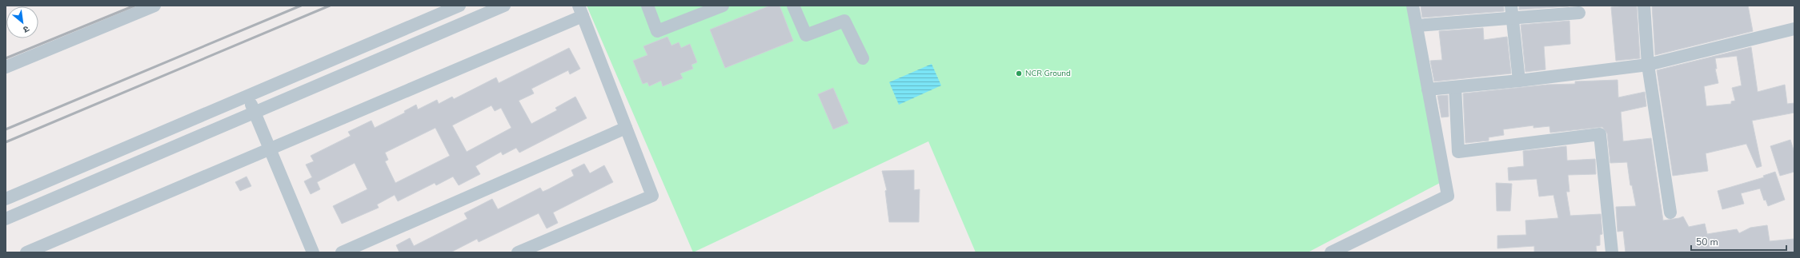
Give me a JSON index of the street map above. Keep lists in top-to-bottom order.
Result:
{
  "places": ["NCR Ground"],
  "scale_bar": "50 m",
  "north": "bottom right"
}
